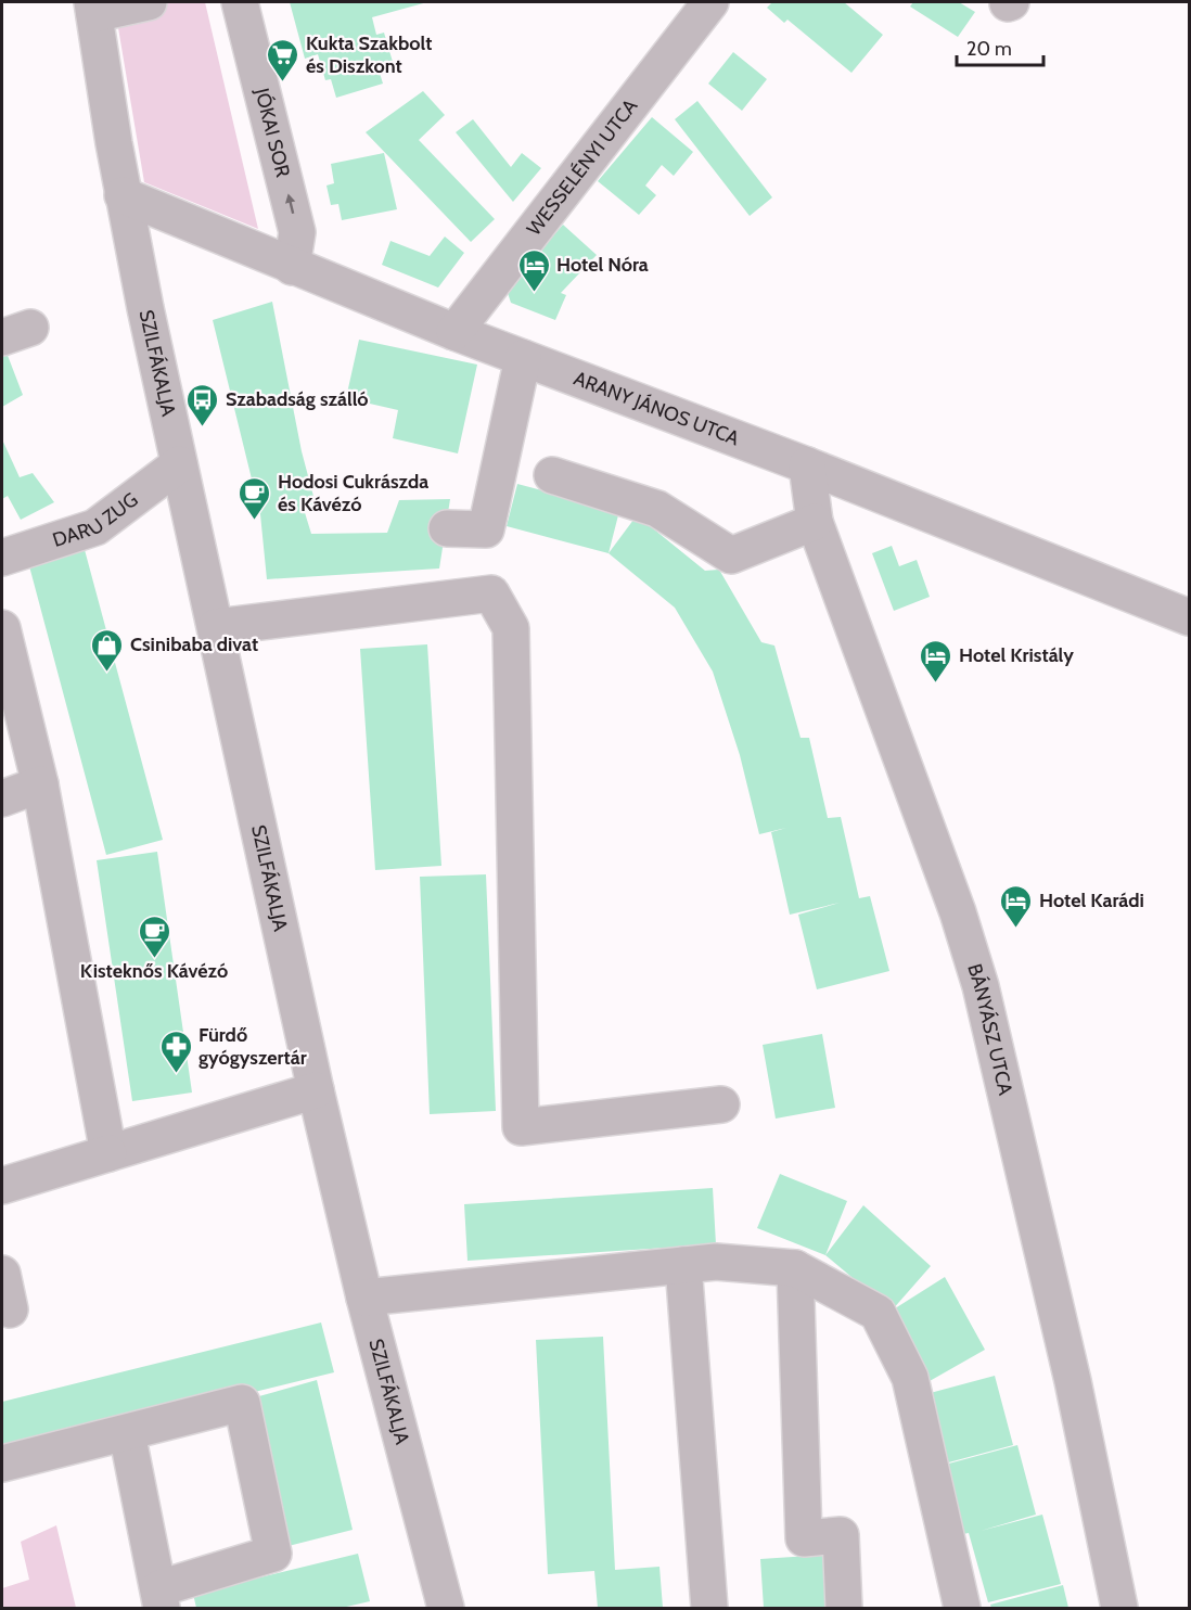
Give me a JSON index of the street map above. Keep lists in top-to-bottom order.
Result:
{
  "streets": {
    "street": [
      "JÓKAI SOR",
      "WESSELÉNYI UTCA",
      "SZILFÁKALJA",
      "ARANY JÁNOS UTCA",
      "DARU ZUG",
      "BÁNYÁSZ UTCA"
    ]
  },
  "crossings": [
    ["JÓKAI SOR", "ARANY JÁNOS UTCA"],
    ["WESSELÉNYI UTCA", "ARANY JÁNOS UTCA"],
    ["SZILFÁKALJA", "ARANY JÁNOS UTCA"],
    ["SZILFÁKALJA", "DARU ZUG"],
    ["ARANY JÁNOS UTCA", "BÁNYÁSZ UTCA"]
  ],
  "one_way": ["JÓKAI SOR"],
  "places": {
    "supermarket": ["Kukta Szakbolt és Diszkont"],
    "hotel": ["Hotel Nóra", "Hotel Kristály", "Hotel Karádi"],
    "bus stop": ["Szabadság szálló"],
    "cafe": ["Hodosi Cukrászda és Kávézó", "Kisteknős Kávézó"],
    "shop": ["Csinibaba divat"],
    "pharmacy": ["Fürdő gyógyszertár"]
  },
  "scale_bar": "20 m"
}
